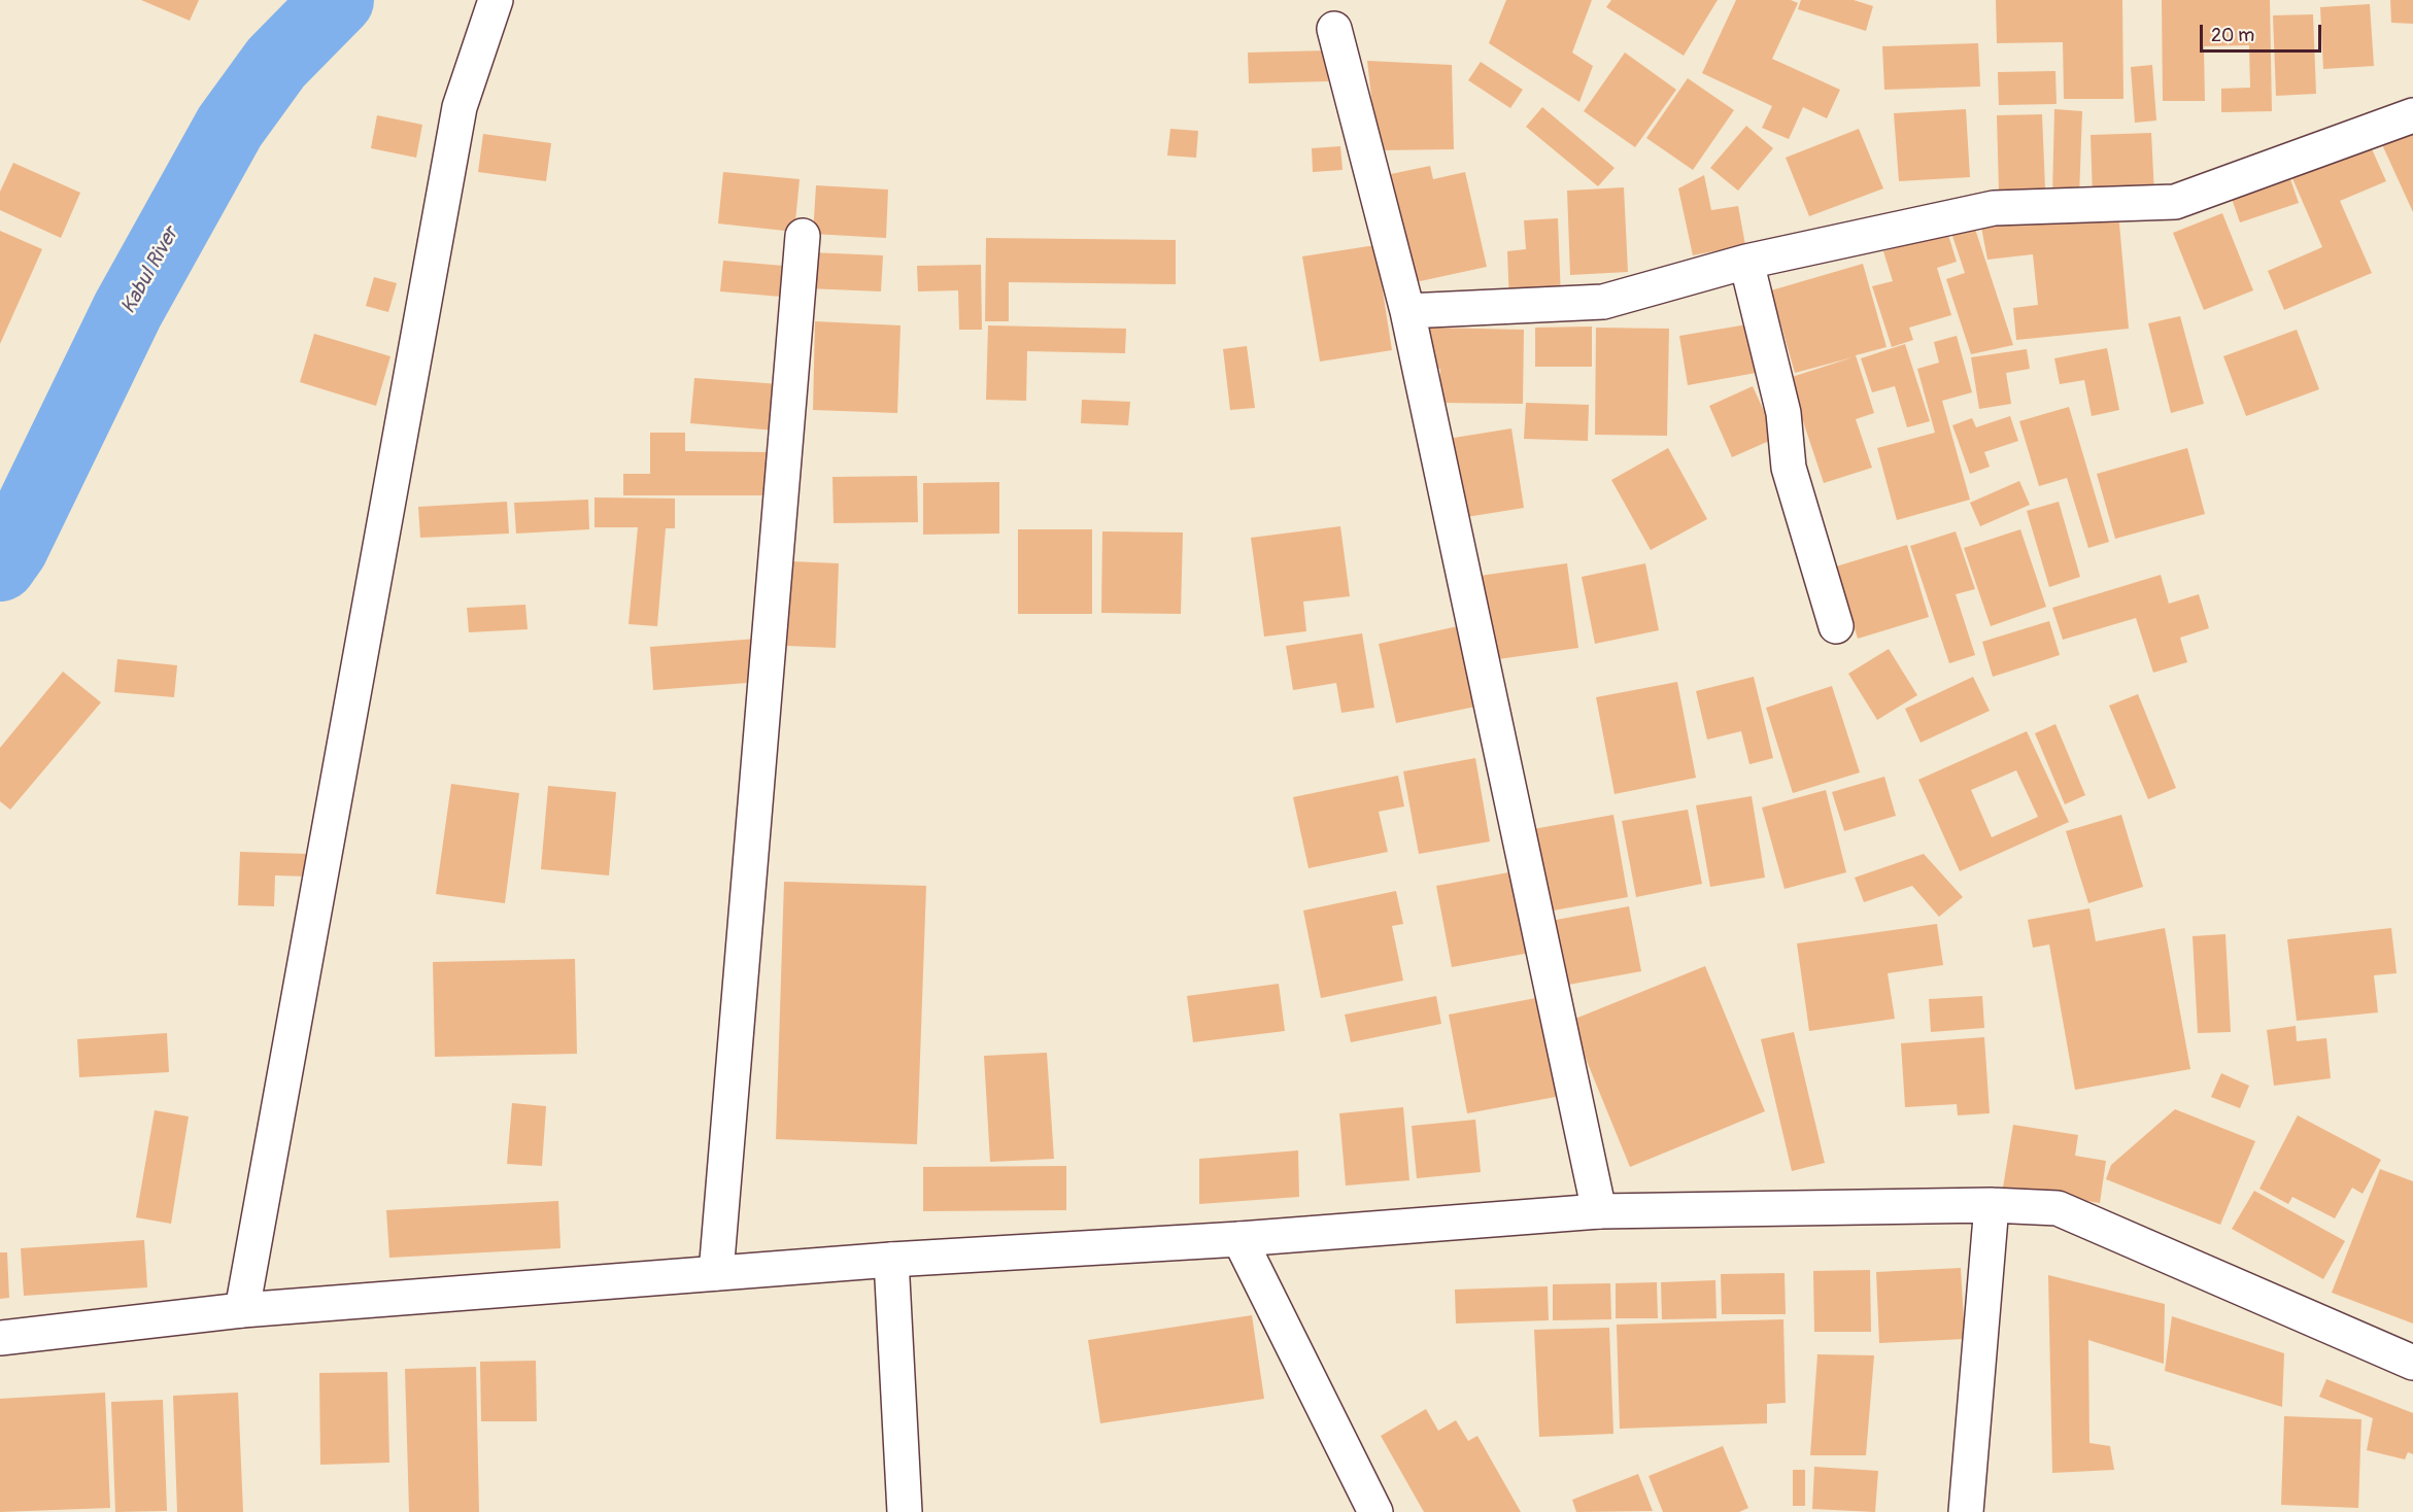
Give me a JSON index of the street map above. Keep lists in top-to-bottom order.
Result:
{
  "water": ["Kabul River"],
  "scale_bar": "20 m"
}
